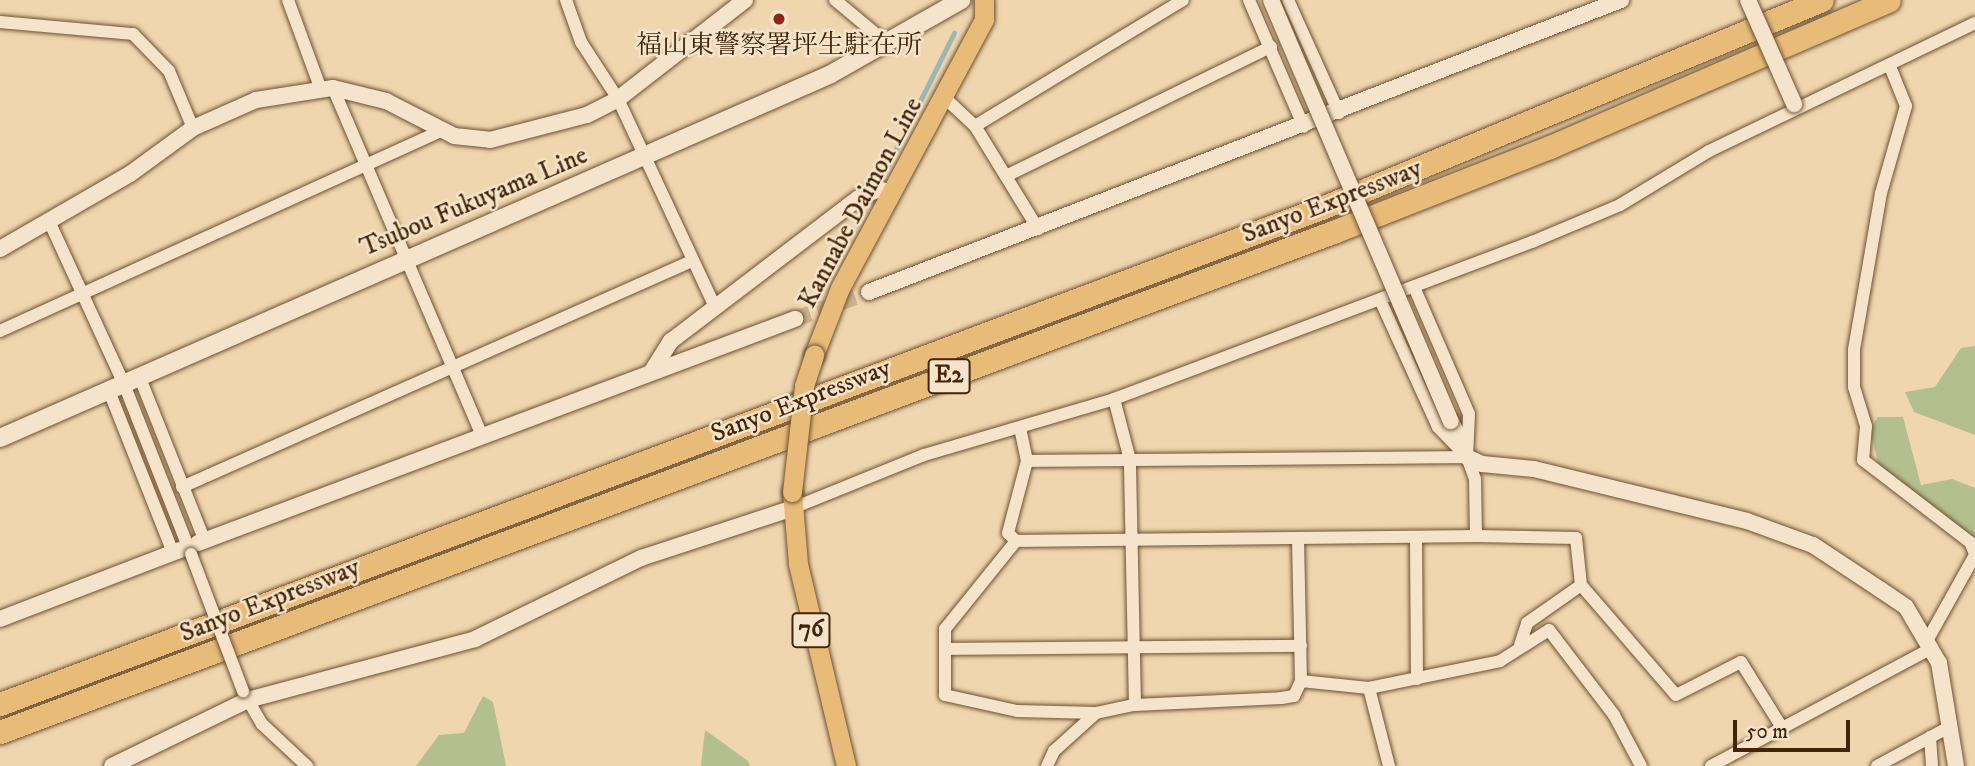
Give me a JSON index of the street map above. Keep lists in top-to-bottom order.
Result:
{
  "streets": {
    "highway": ["Sanyo Expressway", "E2"],
    "main road": ["Tsubou Fukuyama Line", "Kannabe Daimon Line", "76"]
  },
  "places": ["福山東警察署坪生駐在所"],
  "scale_bar": "50 m"
}
